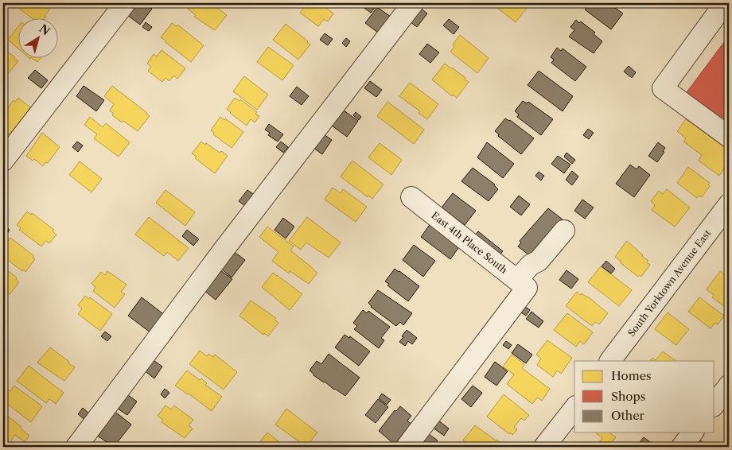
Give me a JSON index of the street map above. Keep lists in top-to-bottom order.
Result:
{
  "streets": {
    "street": ["East 4th Place South", "South Yorktown Avenue East"]
  },
  "legend": ["Homes", "Shops", "Other"],
  "north": "top right"
}
